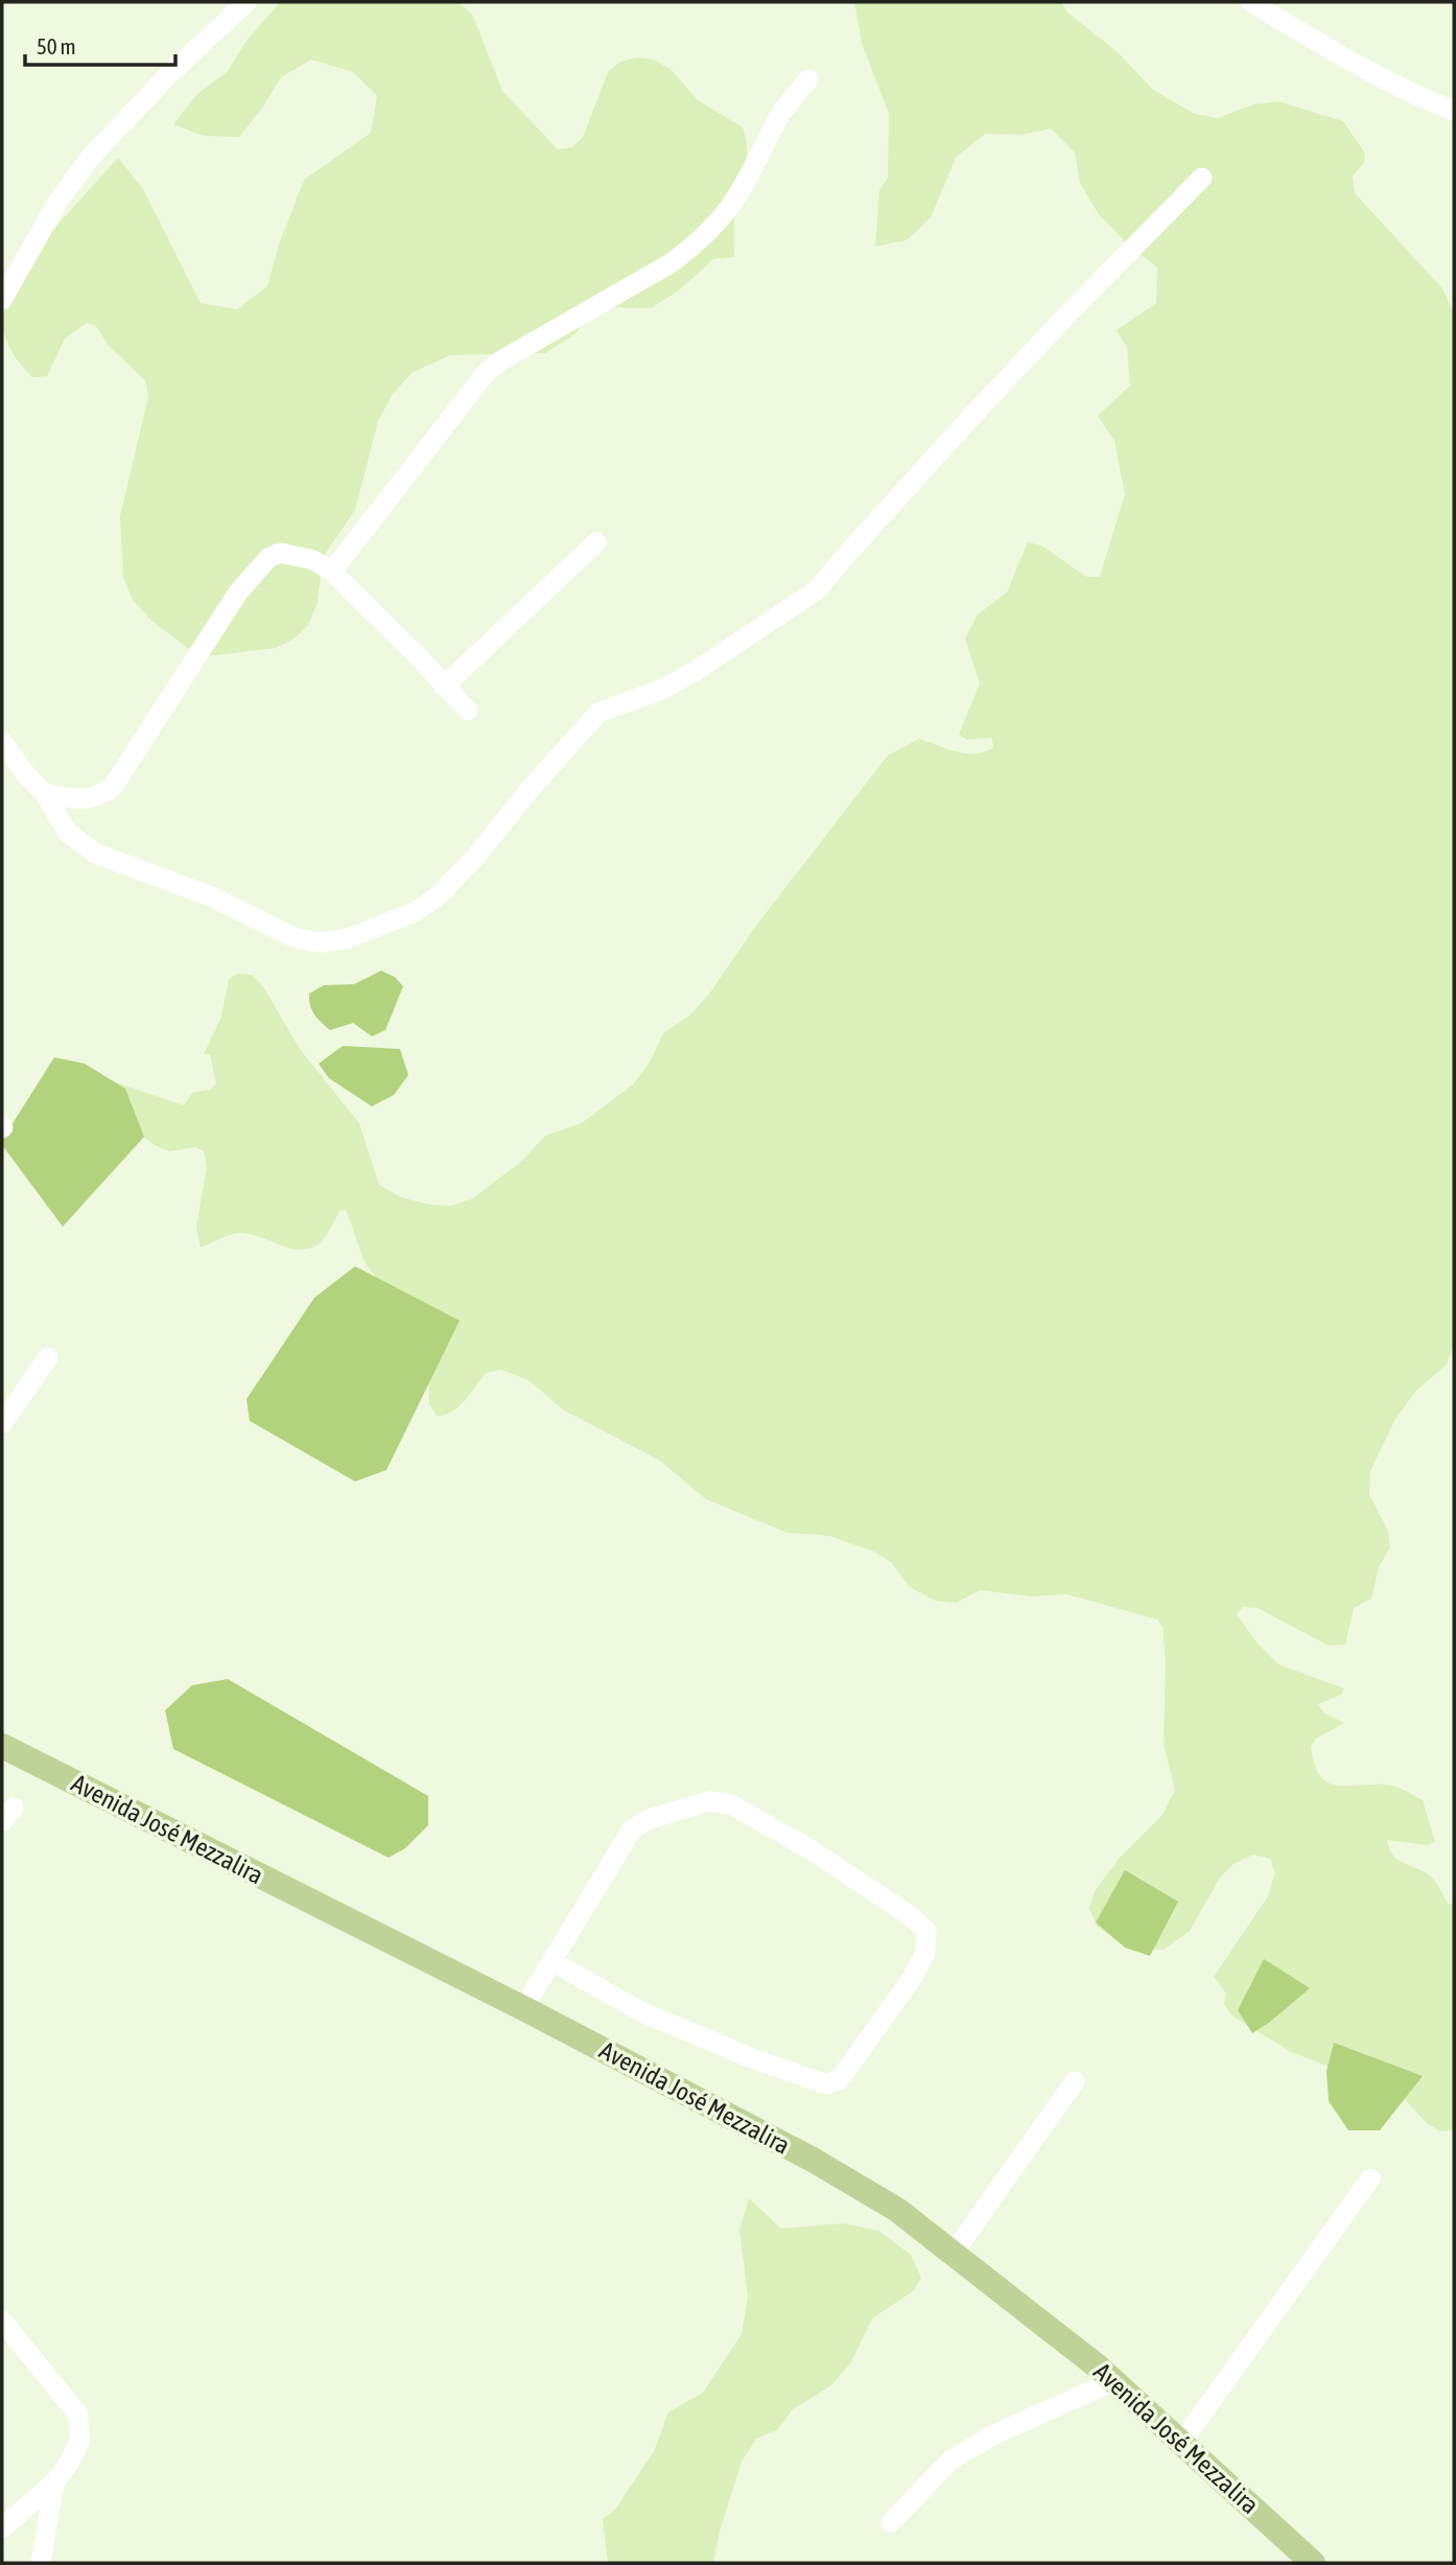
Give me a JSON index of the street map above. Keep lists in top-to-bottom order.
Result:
{
  "streets": {
    "main road": ["Avenida José Mezzalira"]
  },
  "scale_bar": "50 m"
}
